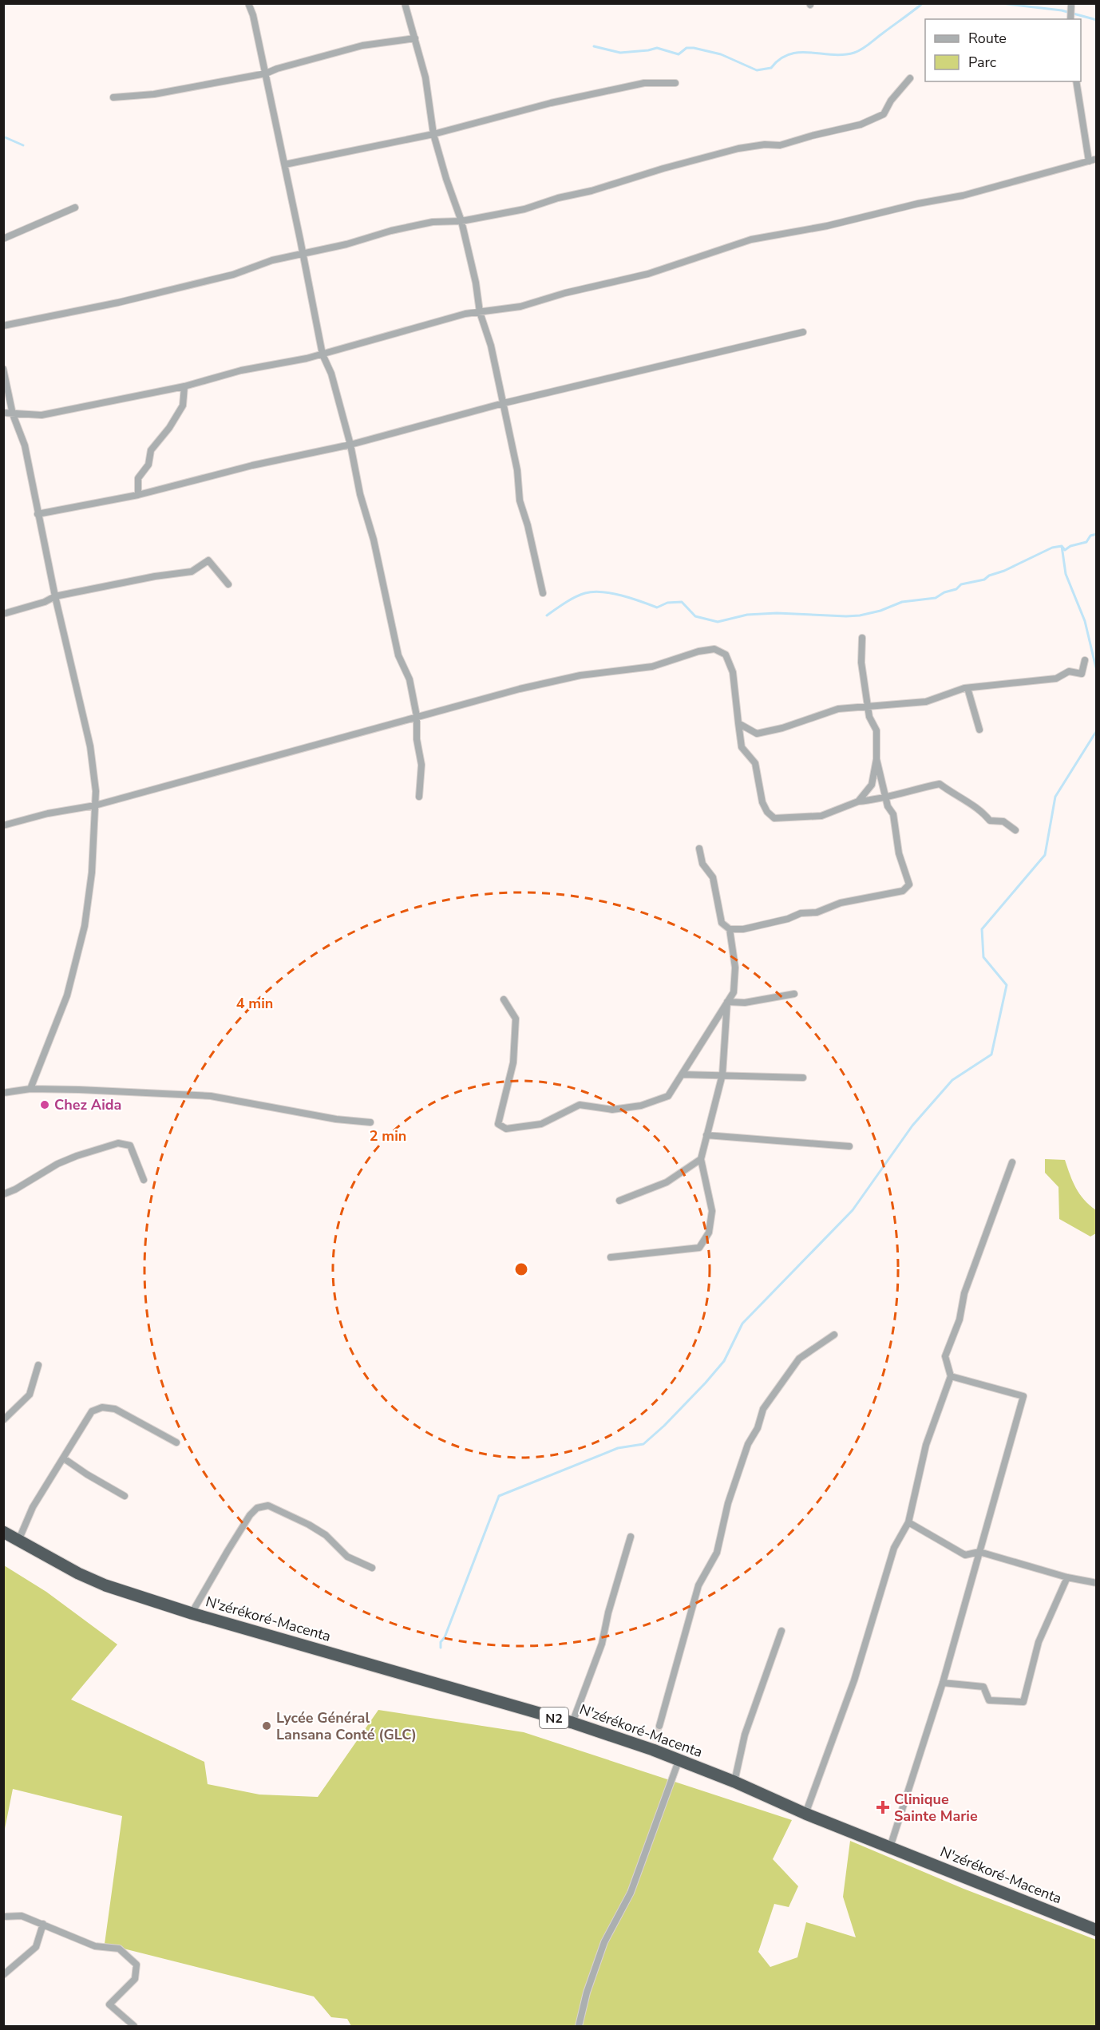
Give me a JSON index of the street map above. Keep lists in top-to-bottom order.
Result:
{
  "streets": {
    "highway": ["N'zérékoré-Macenta", "N2"]
  },
  "places": {
    "other": ["Chez Aida", "Lycée Général Lansana Conté (GLC)"],
    "health": ["Clinique Sainte Marie"]
  },
  "legend": ["Route", "Parc"],
  "rings": ["4 min", "2 min"]
}
